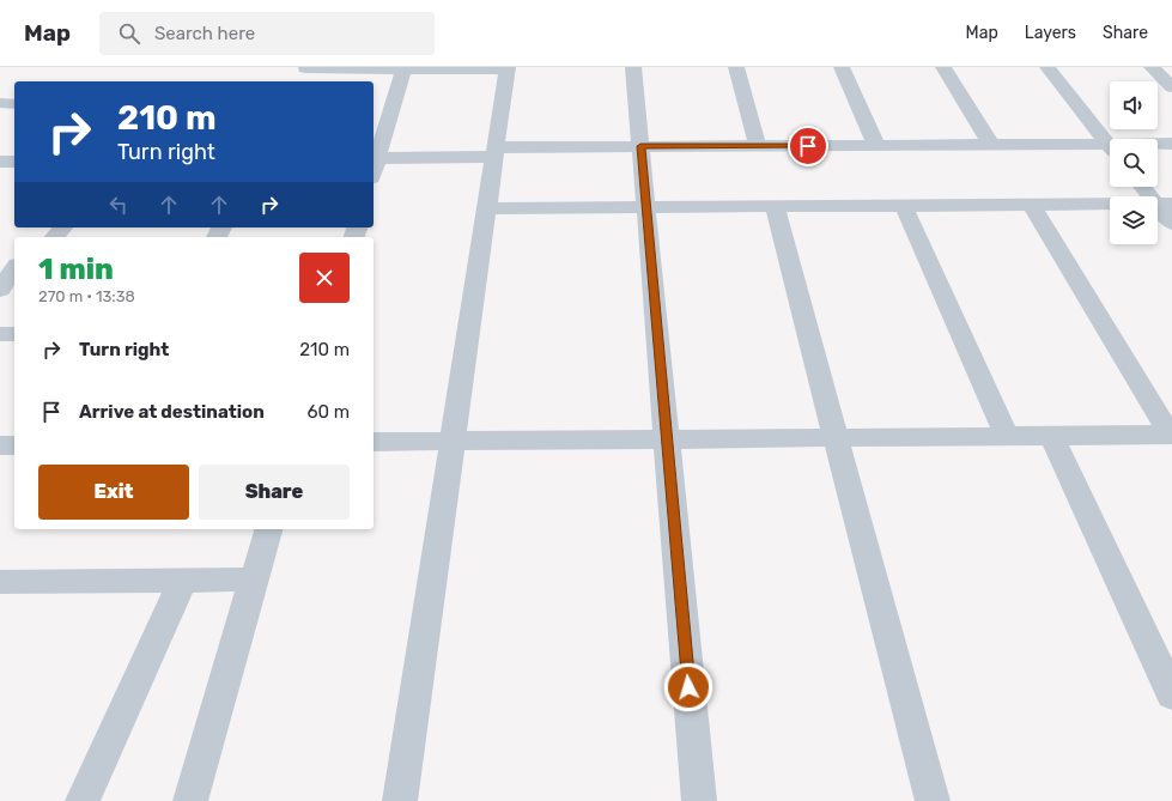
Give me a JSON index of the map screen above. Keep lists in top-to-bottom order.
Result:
{
  "page": {
    "header": "Map",
    "search": "Search here",
    "nav": ["Map", "Layers", "Share"],
    "turn": ["210 m", "Turn right"],
    "heading": ["1 min", "270 m · 13:38"],
    "list": [
      {
        "name": "Turn right",
        "value": "210 m"
      },
      {
        "name": "Arrive at destination",
        "value": "60 m"
      }
    ],
    "buttons": ["Exit", "Share"]
  }
}
